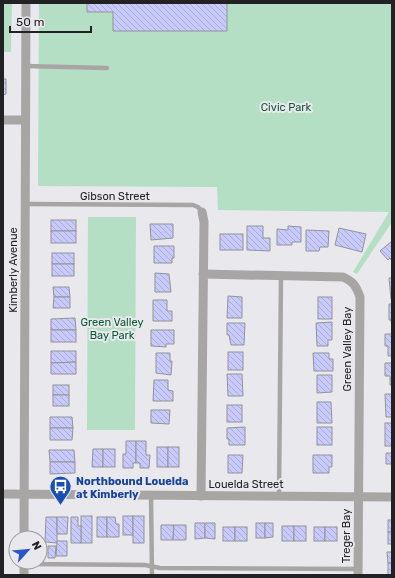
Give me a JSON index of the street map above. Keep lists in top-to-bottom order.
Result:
{
  "streets": {
    "street": [
      "Kimberly Avenue",
      "Green Valley Bay",
      "Louelda Street",
      "Treger Bay"
    ],
    "lane": ["Gibson Street"]
  },
  "crossings": [
    ["Gibson Street", "Kimberly Avenue"],
    ["Kimberly Avenue", "Louelda Street"],
    ["Green Valley Bay", "Louelda Street"],
    ["Green Valley Bay", "Treger Bay"],
    ["Louelda Street", "Treger Bay"]
  ],
  "parks": ["Civic Park", "Green Valley Bay Park"],
  "places": {
    "bus stop": ["Northbound Louelda at Kimberly"]
  },
  "scale_bar": "50 m",
  "north": "top right"
}
